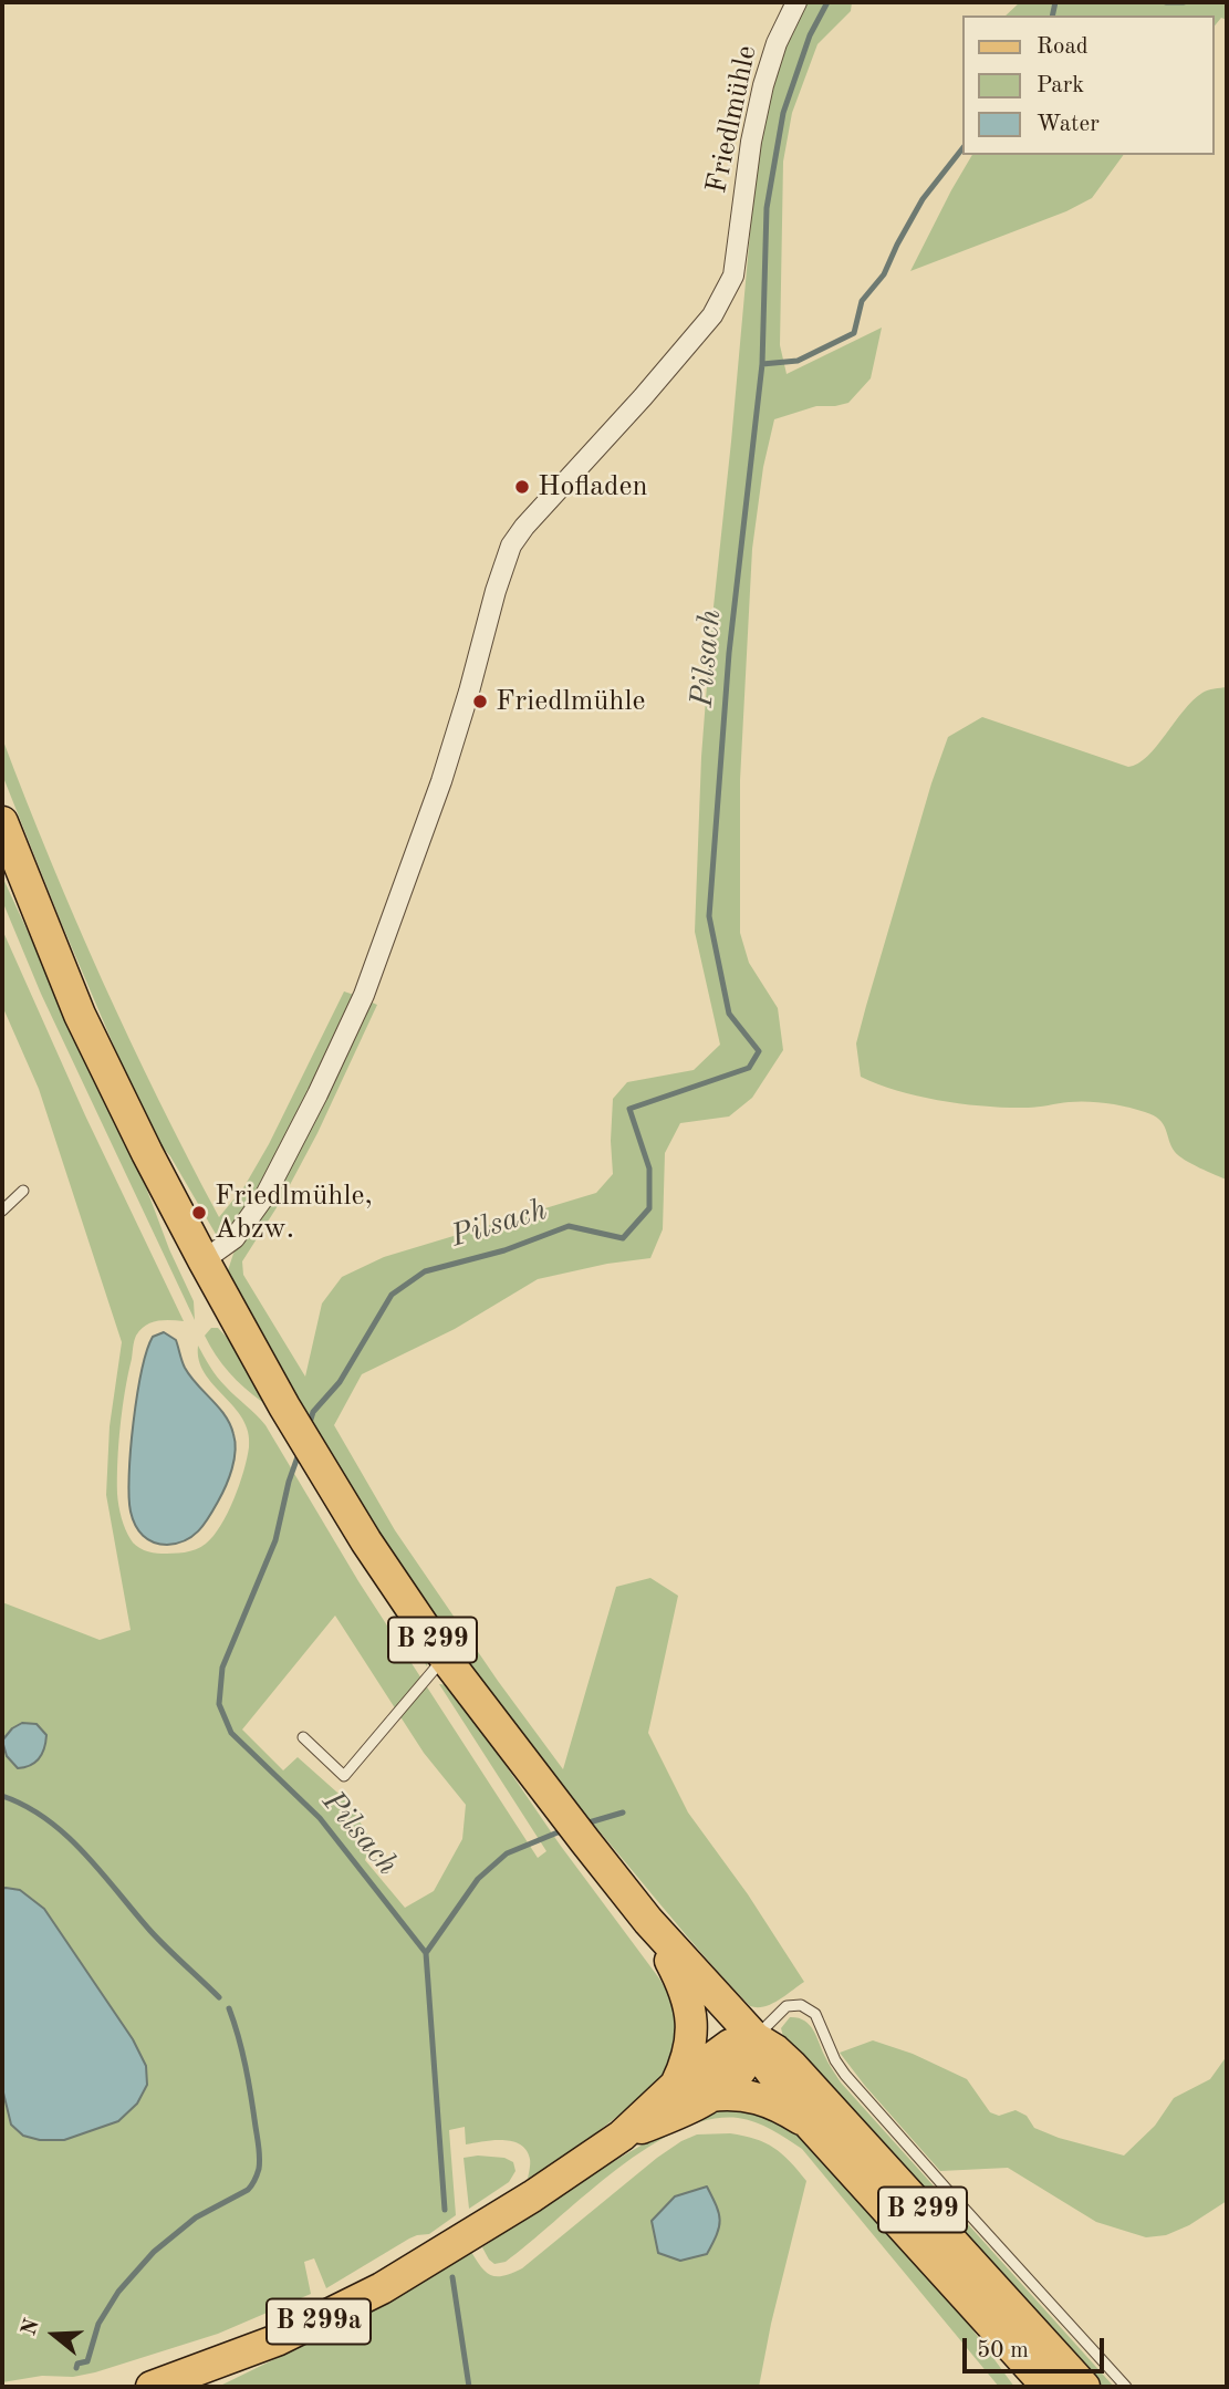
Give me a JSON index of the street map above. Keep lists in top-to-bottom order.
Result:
{
  "streets": {
    "main road": ["B 299", "B 299a"],
    "street": ["Friedlmühle"]
  },
  "crossings": [
    ["Friedlmühle", "B 299"],
    ["B 299", "B 299a"]
  ],
  "water": ["Pilsach"],
  "places": ["Hofladen", "Friedlmühle", "Friedlmühle, Abzw."],
  "legend": ["Road", "Park", "Water"],
  "scale_bar": "50 m",
  "north": "left"
}
